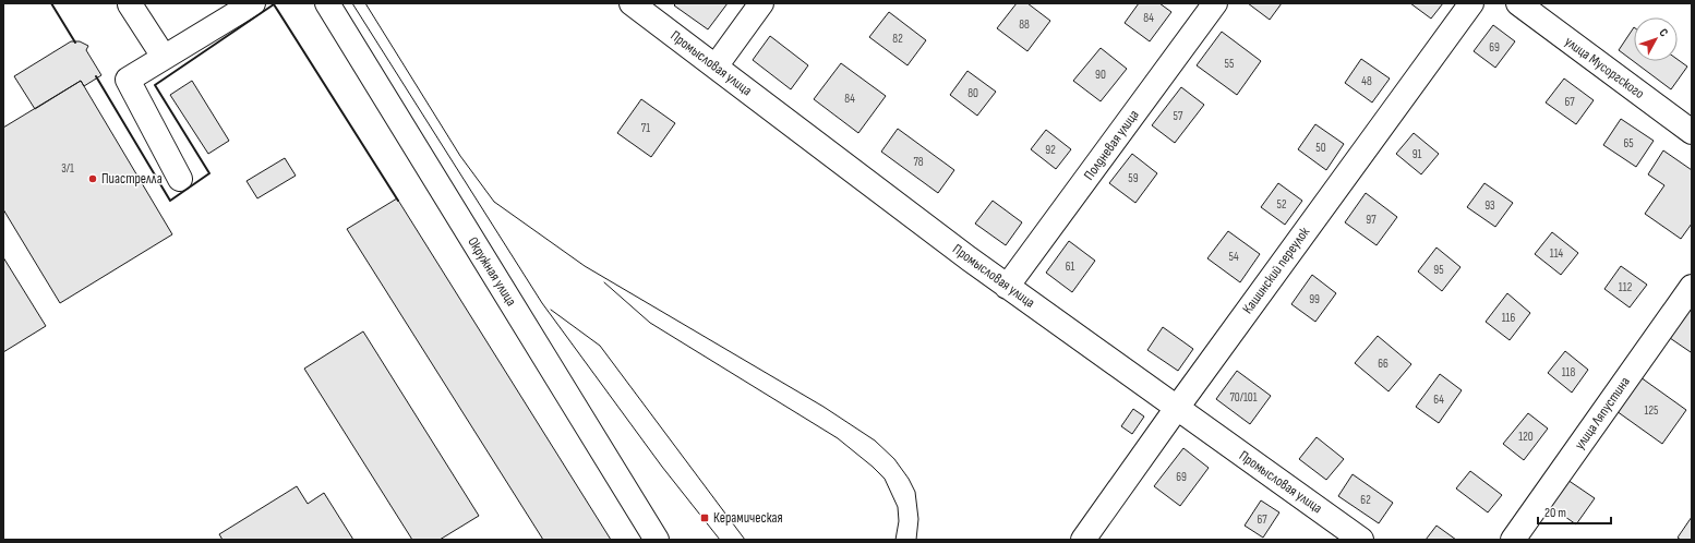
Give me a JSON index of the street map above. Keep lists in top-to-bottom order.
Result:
{
  "streets": {
    "street": [
      "Промысловая улица",
      "улица Мусоргского",
      "Полдневая улица",
      "Кашинский переулок",
      "Окружная улица",
      "улица Ляпустина"
    ]
  },
  "crossings": [
    ["Промысловая улица", "Полдневая улица"],
    ["Промысловая улица", "Кашинский переулок"]
  ],
  "places": {
    "other": ["Пиастрелла"],
    "transit": ["Керамическая"]
  },
  "house_numbers": [
    "84",
    "88",
    "82",
    "69",
    "55",
    "90",
    "48",
    "80",
    "84",
    "67",
    "57",
    "71",
    "65",
    "50",
    "92",
    "91",
    "78",
    "3/1",
    "59",
    "52",
    "93",
    "97",
    "114",
    "54",
    "61",
    "95",
    "112",
    "99",
    "116",
    "66",
    "118",
    "70/101",
    "64",
    "125",
    "120",
    "69",
    "62",
    "67"
  ],
  "scale_bar": "20 m",
  "north": "top right"
}
